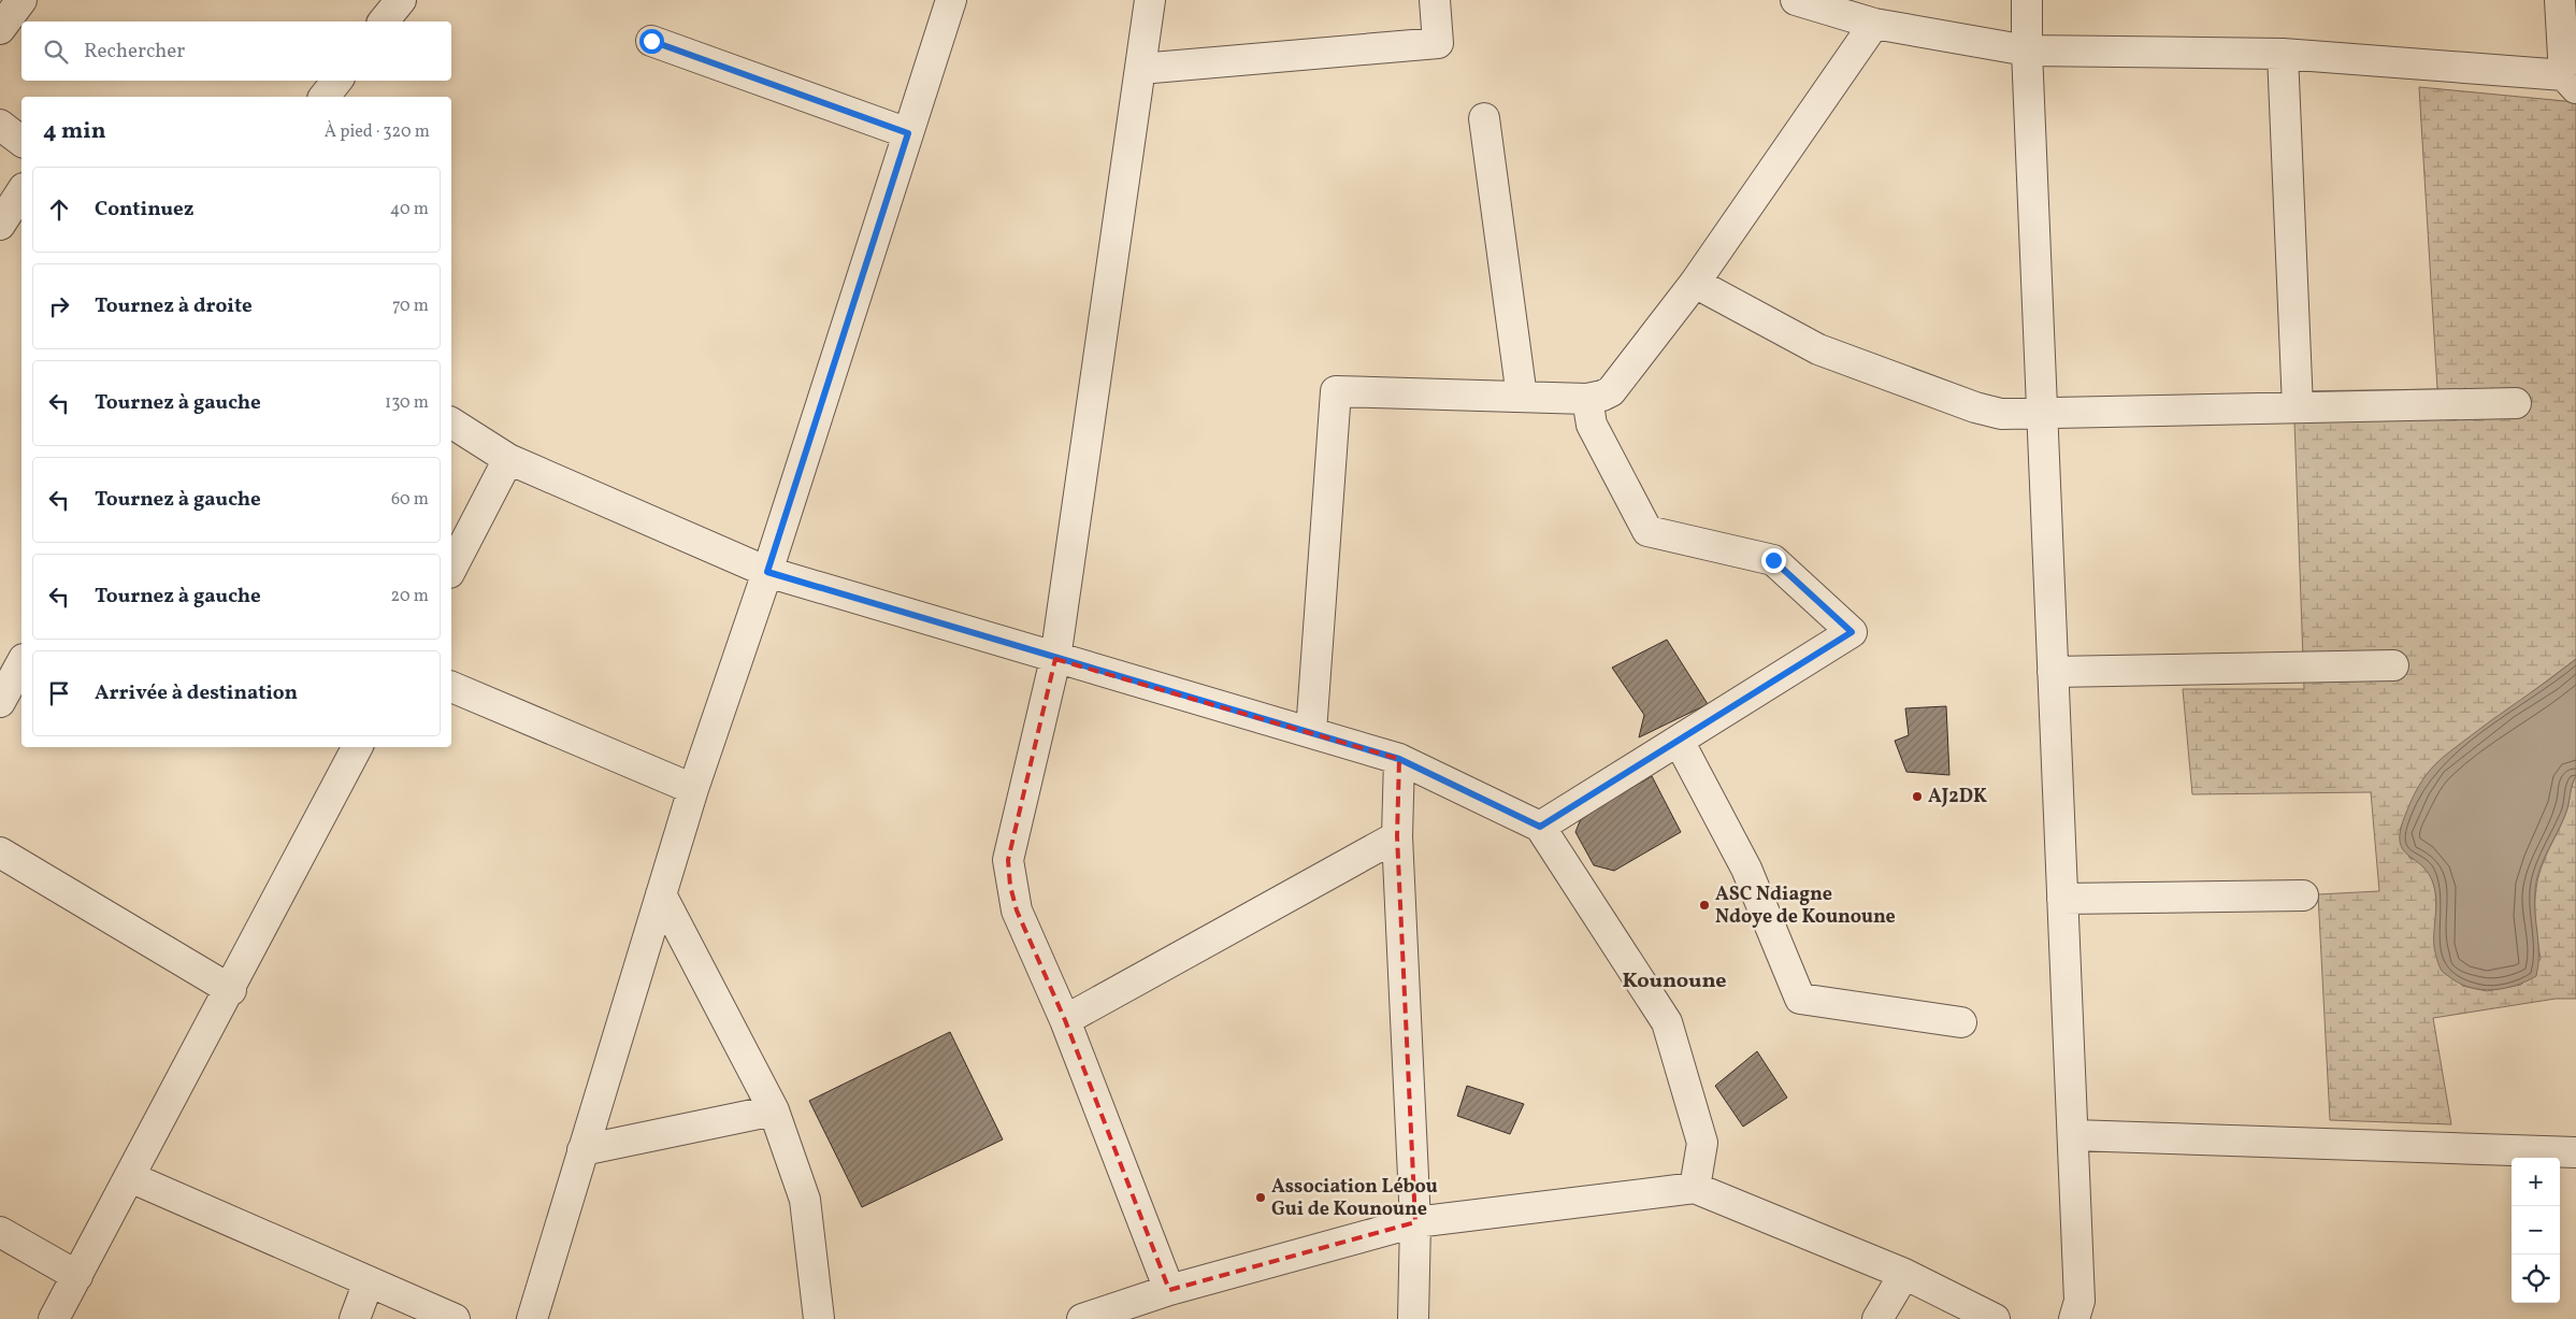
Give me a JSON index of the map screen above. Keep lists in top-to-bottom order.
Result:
{
  "districts": ["Kounoune"],
  "places": ["AJ2DK", "ASC Ndiagne Ndoye de Kounoune", "Association Lébou Gui de Kounoune"],
  "page": {
    "search": "Rechercher",
    "heading": ["4 min", "À pied · 320 m"],
    "list": [
      ["Continuez", "40 m"],
      ["Tournez à droite", "70 m"],
      ["Tournez à gauche", "130 m"],
      ["Tournez à gauche", "60 m"],
      ["Tournez à gauche", "20 m"],
      "Arrivée à destination"
    ],
    "map_buttons": ["+", "−"]
  }
}
